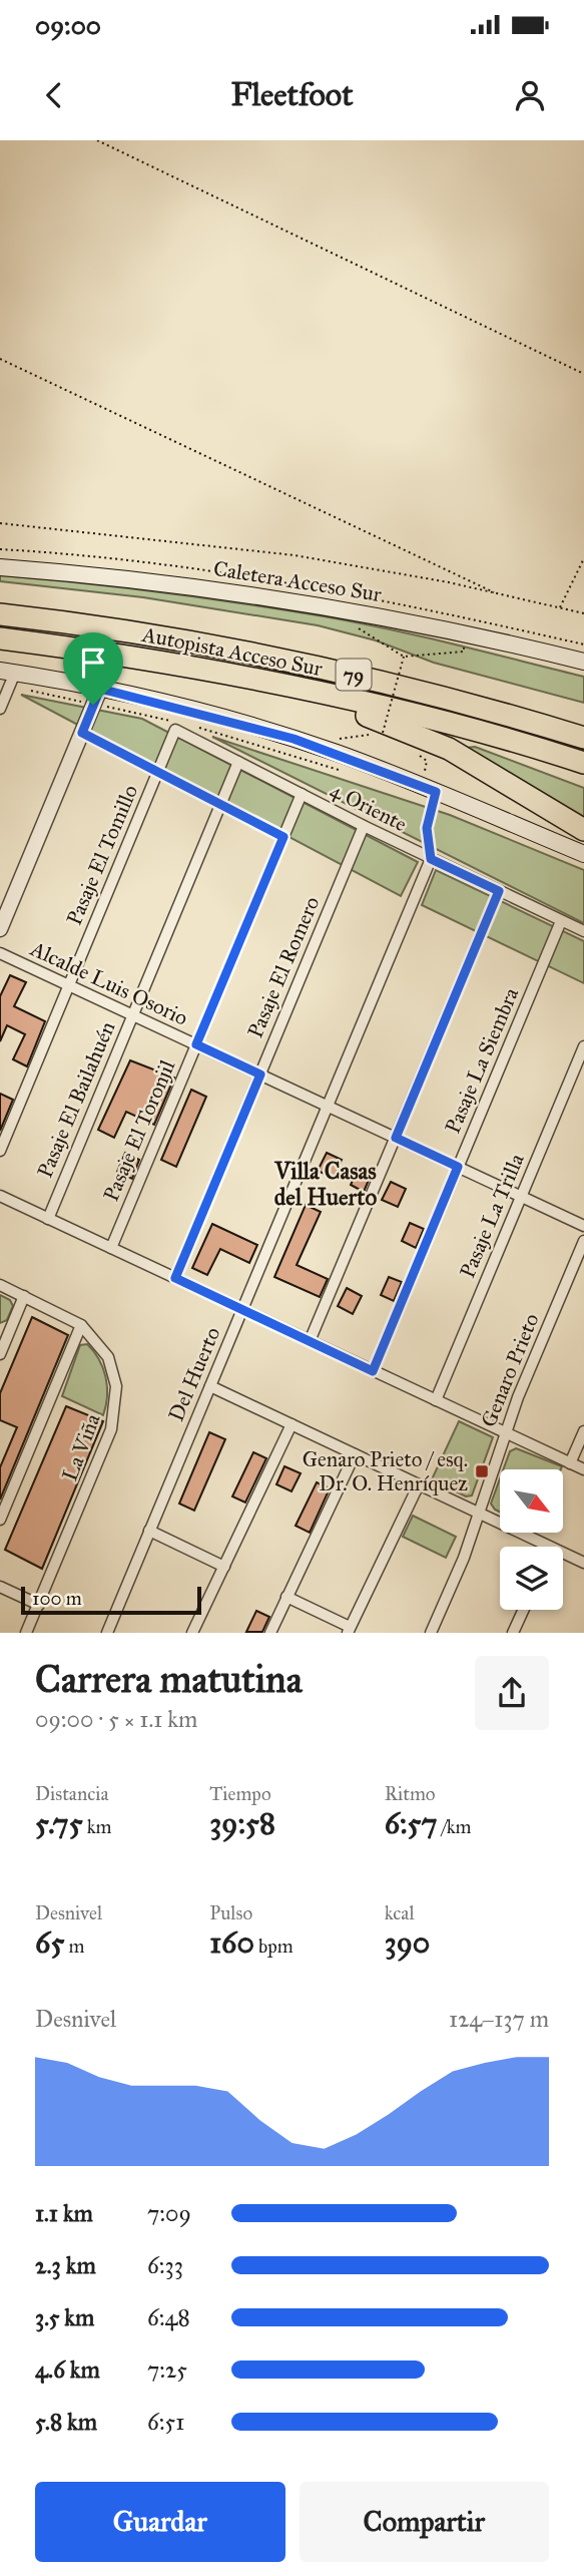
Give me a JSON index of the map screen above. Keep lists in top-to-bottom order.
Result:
{
  "streets": {
    "highway": ["Autopista Acceso Sur", "79"],
    "main road": ["Caletera Acceso Sur"],
    "street": [
      "4 Oriente",
      "Pasaje El Tomillo",
      "Pasaje El Romero",
      "Alcalde Luis Osorio",
      "Pasaje La Siembra",
      "Pasaje El Bailahuén",
      "Pasaje El Toronjil",
      "Pasaje La Trilla",
      "Genaro Prieto",
      "Del Huerto",
      "La Viña"
    ]
  },
  "crossings": [
    ["4 Oriente", "Pasaje El Tomillo"],
    ["4 Oriente", "Pasaje El Romero"],
    ["4 Oriente", "Pasaje La Siembra"],
    ["4 Oriente", "Pasaje El Bailahuén"],
    ["4 Oriente", "Pasaje El Toronjil"],
    ["4 Oriente", "Del Huerto"],
    ["Pasaje El Tomillo", "Alcalde Luis Osorio"],
    ["Pasaje El Romero", "Alcalde Luis Osorio"],
    ["Alcalde Luis Osorio", "Pasaje La Siembra"],
    ["Alcalde Luis Osorio", "Pasaje El Bailahuén"],
    ["Alcalde Luis Osorio", "Pasaje El Toronjil"],
    ["Alcalde Luis Osorio", "Pasaje La Trilla"],
    ["Alcalde Luis Osorio", "Del Huerto"]
  ],
  "districts": ["Villa Casas del Huerto"],
  "places": {
    "transit": ["Genaro Prieto / esq. Dr. O. Henríquez"]
  },
  "scale_bar": "100 m",
  "north": "bottom right",
  "page": {
    "status": "09:00",
    "header": "Fleetfoot",
    "scale": "100 m",
    "heading": ["Carrera matutina", "09:00 · 5 × 1.1 km"],
    "stats": [
      ["Distancia", "5.75 km"],
      ["Tiempo", "39:58"],
      ["Ritmo", "6:57 /km"],
      ["Desnivel", "65 m"],
      ["Pulso", "160 bpm"],
      ["kcal", "390"]
    ],
    "chart": ["Desnivel", "124–137 m"],
    "list": [
      {
        "name": "1.1 km",
        "note": "7:09"
      },
      {
        "name": "2.3 km",
        "note": "6:33"
      },
      {
        "name": "3.5 km",
        "note": "6:48"
      },
      {
        "name": "4.6 km",
        "note": "7:25"
      },
      {
        "name": "5.8 km",
        "note": "6:51"
      }
    ],
    "buttons": ["Guardar", "Compartir"]
  }
}
